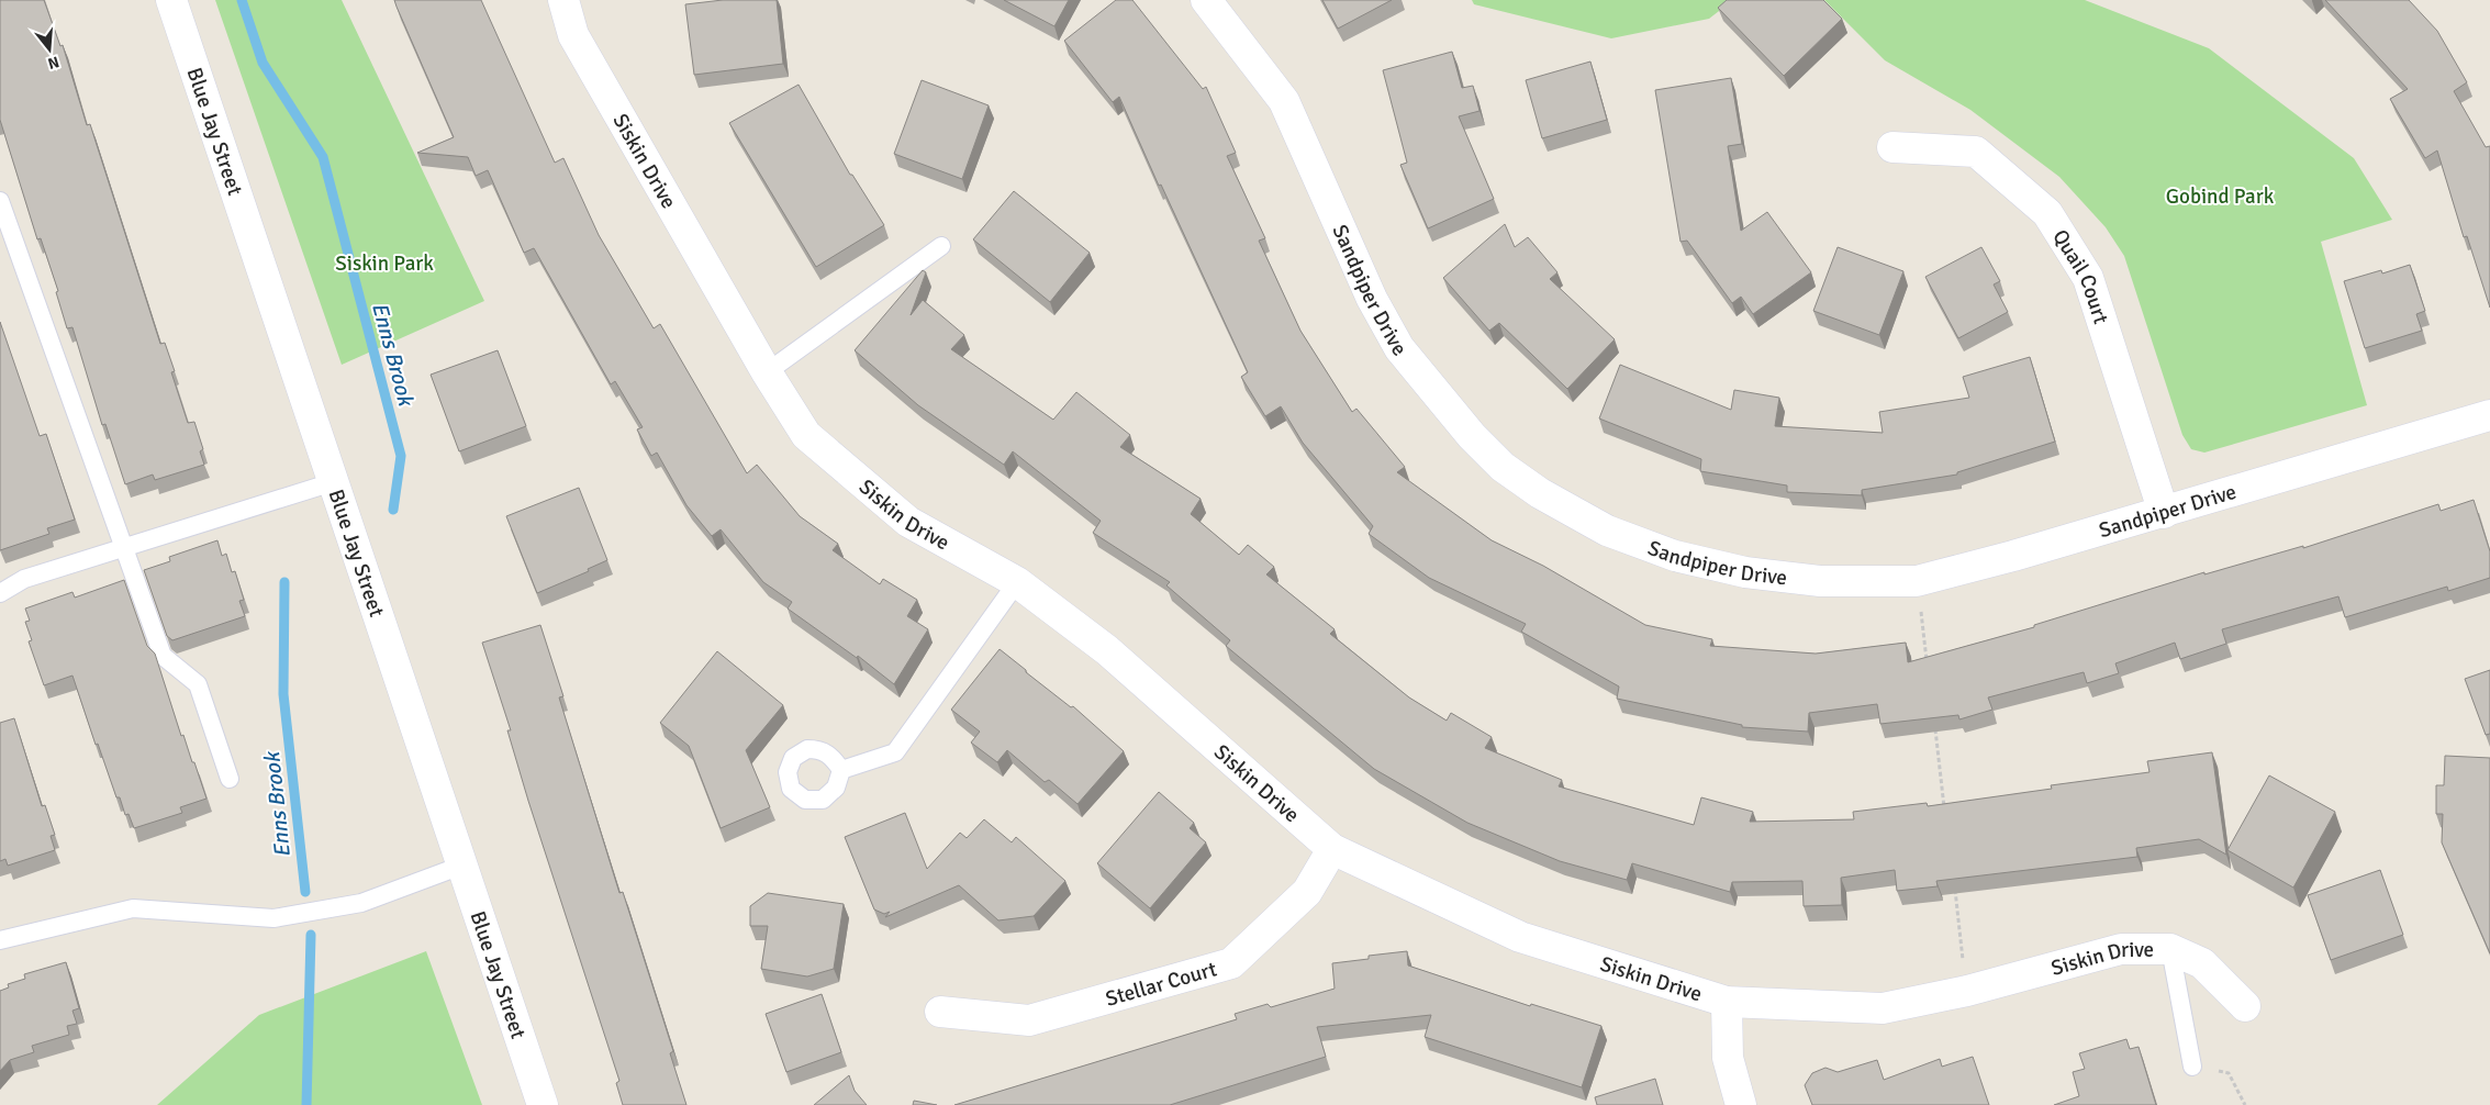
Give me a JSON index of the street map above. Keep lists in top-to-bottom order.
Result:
{
  "streets": {
    "street": [
      "Blue Jay Street",
      "Siskin Drive",
      "Quail Court",
      "Sandpiper Drive",
      "Stellar Court"
    ]
  },
  "crossings": [
    ["Siskin Drive", "Stellar Court"],
    ["Quail Court", "Sandpiper Drive"]
  ],
  "water": ["Enns Brook"],
  "parks": ["Gobind Park", "Siskin Park"],
  "north": "bottom"
}
